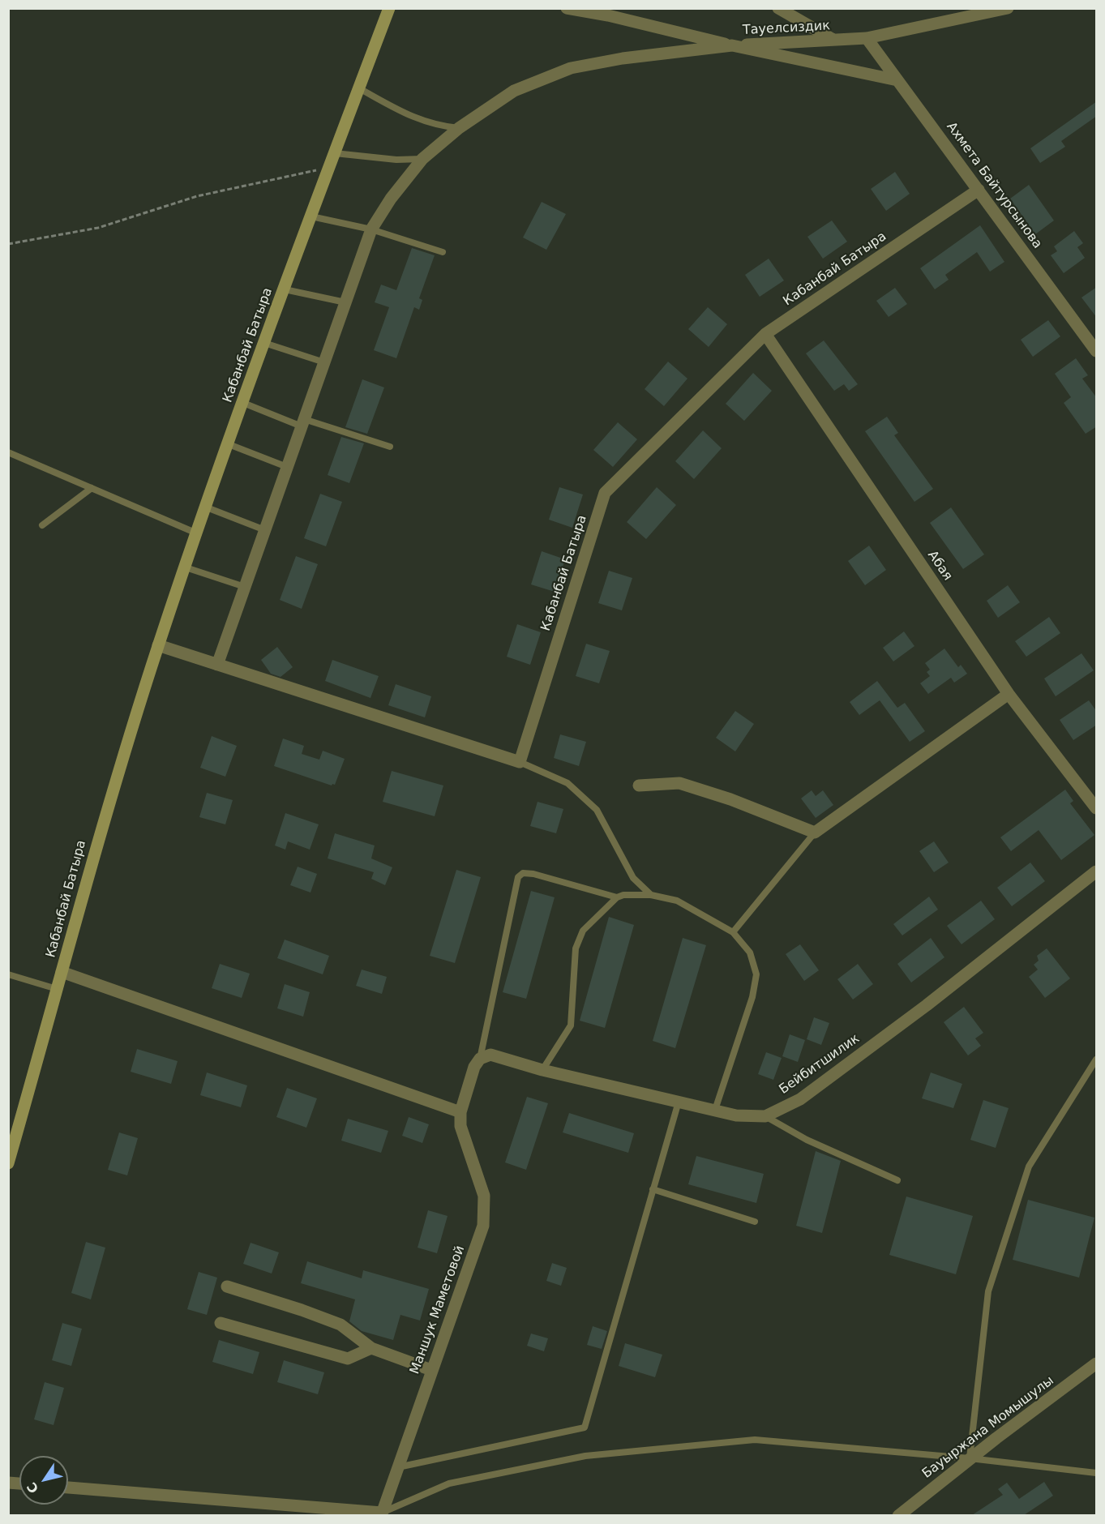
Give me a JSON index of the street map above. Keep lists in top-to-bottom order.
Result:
{
  "streets": {
    "main road": ["Кабанбай Батыра"],
    "street": [
      "Тауелсиздик",
      "Ахмета Байтурсынова",
      "Абая",
      "Бейбитшилик",
      "Маншук Маметовой",
      "Бауыржана Момышулы"
    ]
  },
  "crossings": [
    ["Тауелсиздик", "Ахмета Байтурсынова"],
    ["Ахмета Байтурсынова", "Кабанбай Батыра"],
    ["Кабанбай Батыра", "Абая"]
  ],
  "north": "bottom left"
}
